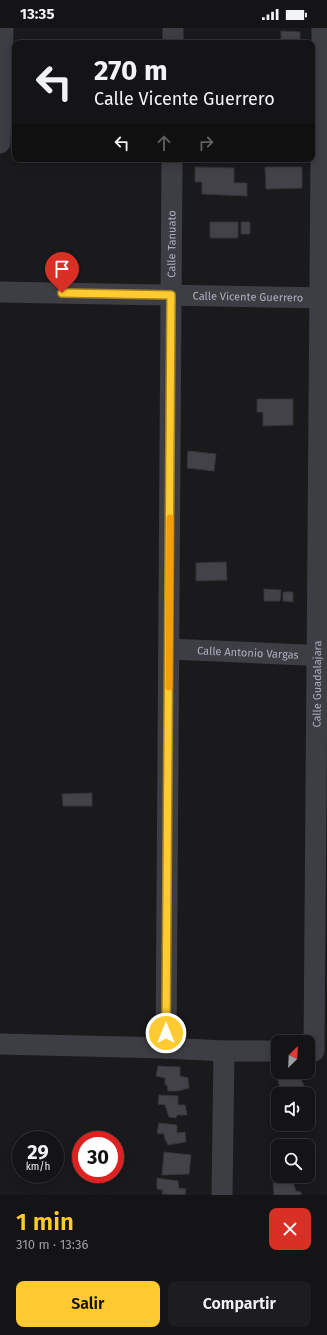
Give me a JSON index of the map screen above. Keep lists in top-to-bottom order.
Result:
{
  "streets": {
    "street": [
      "Calle Tanuato",
      "Calle Vicente Guerrero",
      "Calle Antonio Vargas",
      "Calle Guadalajara"
    ]
  },
  "crossings": [
    ["Calle Tanuato", "Calle Vicente Guerrero"],
    ["Calle Tanuato", "Calle Antonio Vargas"],
    ["Calle Vicente Guerrero", "Calle Guadalajara"],
    ["Calle Antonio Vargas", "Calle Guadalajara"]
  ],
  "north": "top right",
  "page": {
    "status": "13:35",
    "turn": ["270 m", "Calle Vicente Guerrero"],
    "speed": "29 km/h",
    "limit": "30",
    "heading": ["1 min", "310 m · 13:36"],
    "buttons": ["Salir", "Compartir"]
  }
}
